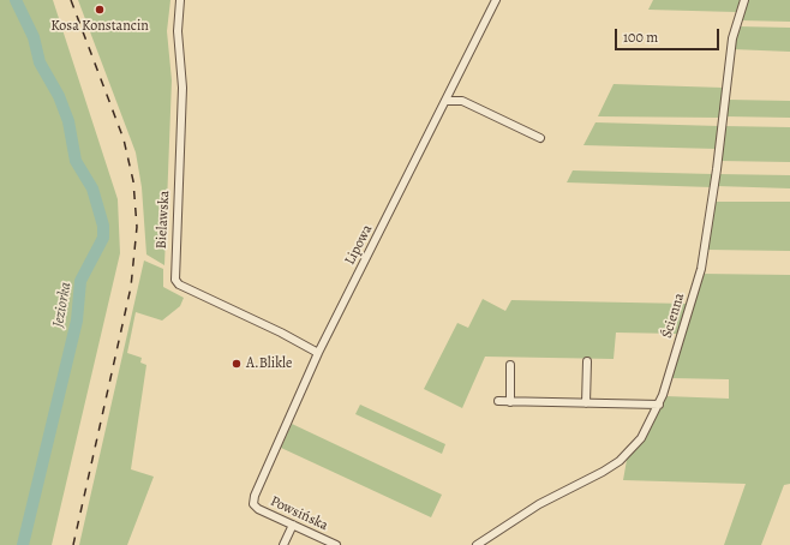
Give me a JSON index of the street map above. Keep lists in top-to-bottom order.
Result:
{
  "streets": {
    "street": [
      "Bielawska",
      "Lipowa",
      "Ścienna",
      "Powsińska"
    ]
  },
  "crossings": [
    ["Bielawska", "Lipowa"],
    ["Lipowa", "Powsińska"]
  ],
  "water": ["Jeziorka"],
  "places": ["Kosa Konstancin", "A.Blikle"],
  "scale_bar": "100 m"
}
